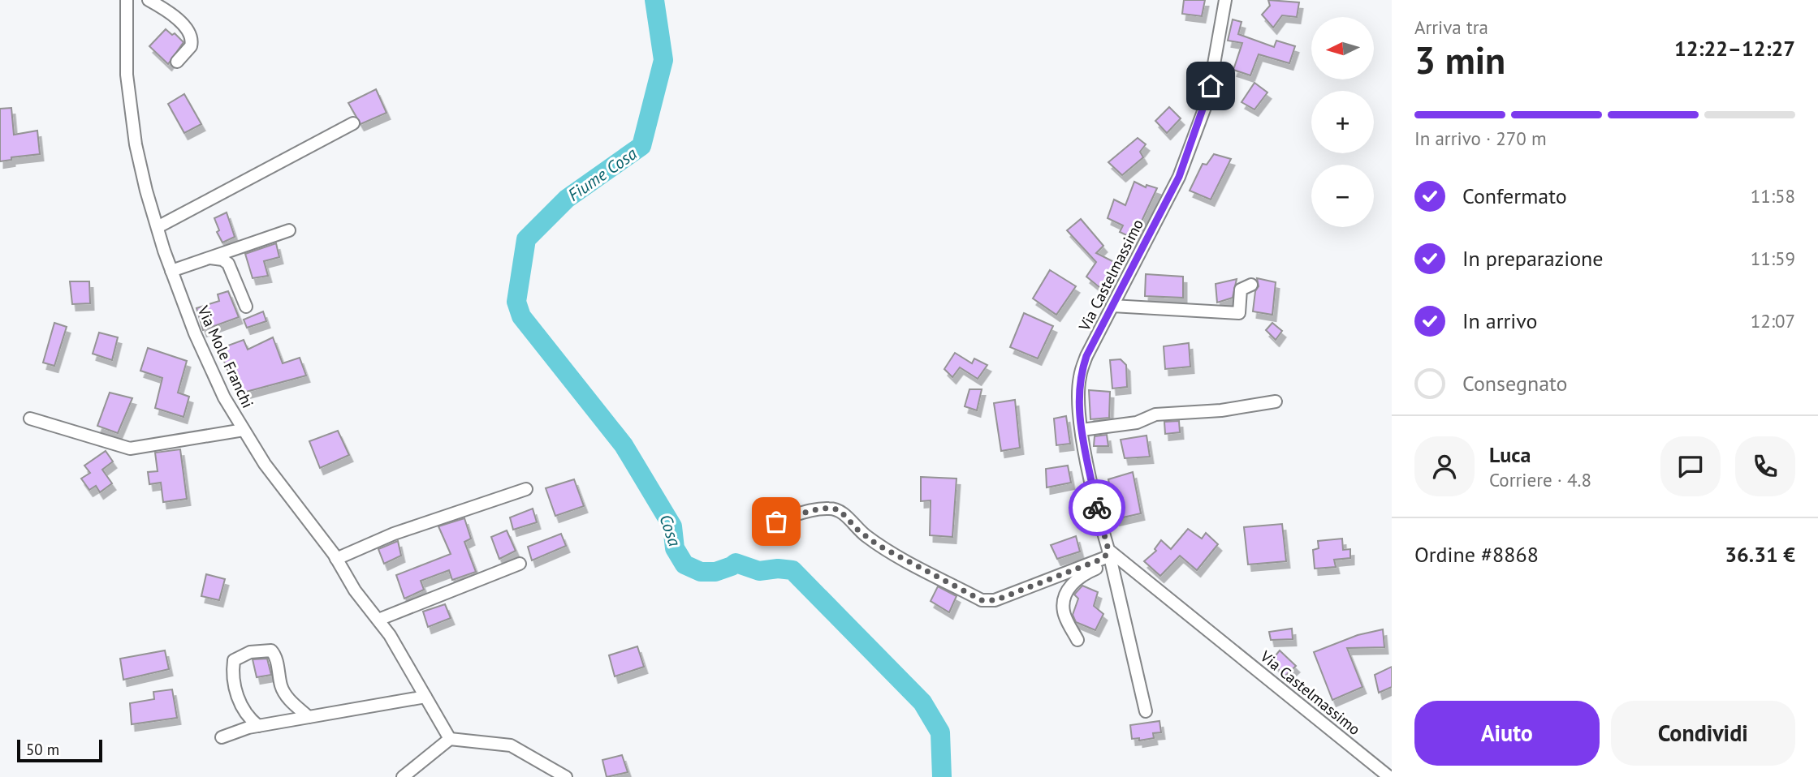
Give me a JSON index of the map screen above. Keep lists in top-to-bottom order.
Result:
{
  "streets": {
    "street": ["Via Castelmassimo", "Via Mole Franchi"]
  },
  "water": ["Fiume Cosa", "Cosa"],
  "scale_bar": "50 m",
  "north": "left",
  "page": {
    "heading": ["3 min", "Arriva tra", "12:22–12:27"],
    "panel": [
      "Luca",
      "Corriere · 4.8",
      "Ordine #8868",
      "36.31 €"
    ],
    "map_buttons": ["+", "−"],
    "bar": "In arrivo · 270 m",
    "list": [
      ["Confermato", "11:58"],
      ["In preparazione", "11:59"],
      ["In arrivo", "12:07"],
      "Consegnato"
    ],
    "buttons": ["Aiuto", "Condividi"],
    "scale": "50 m"
  }
}
